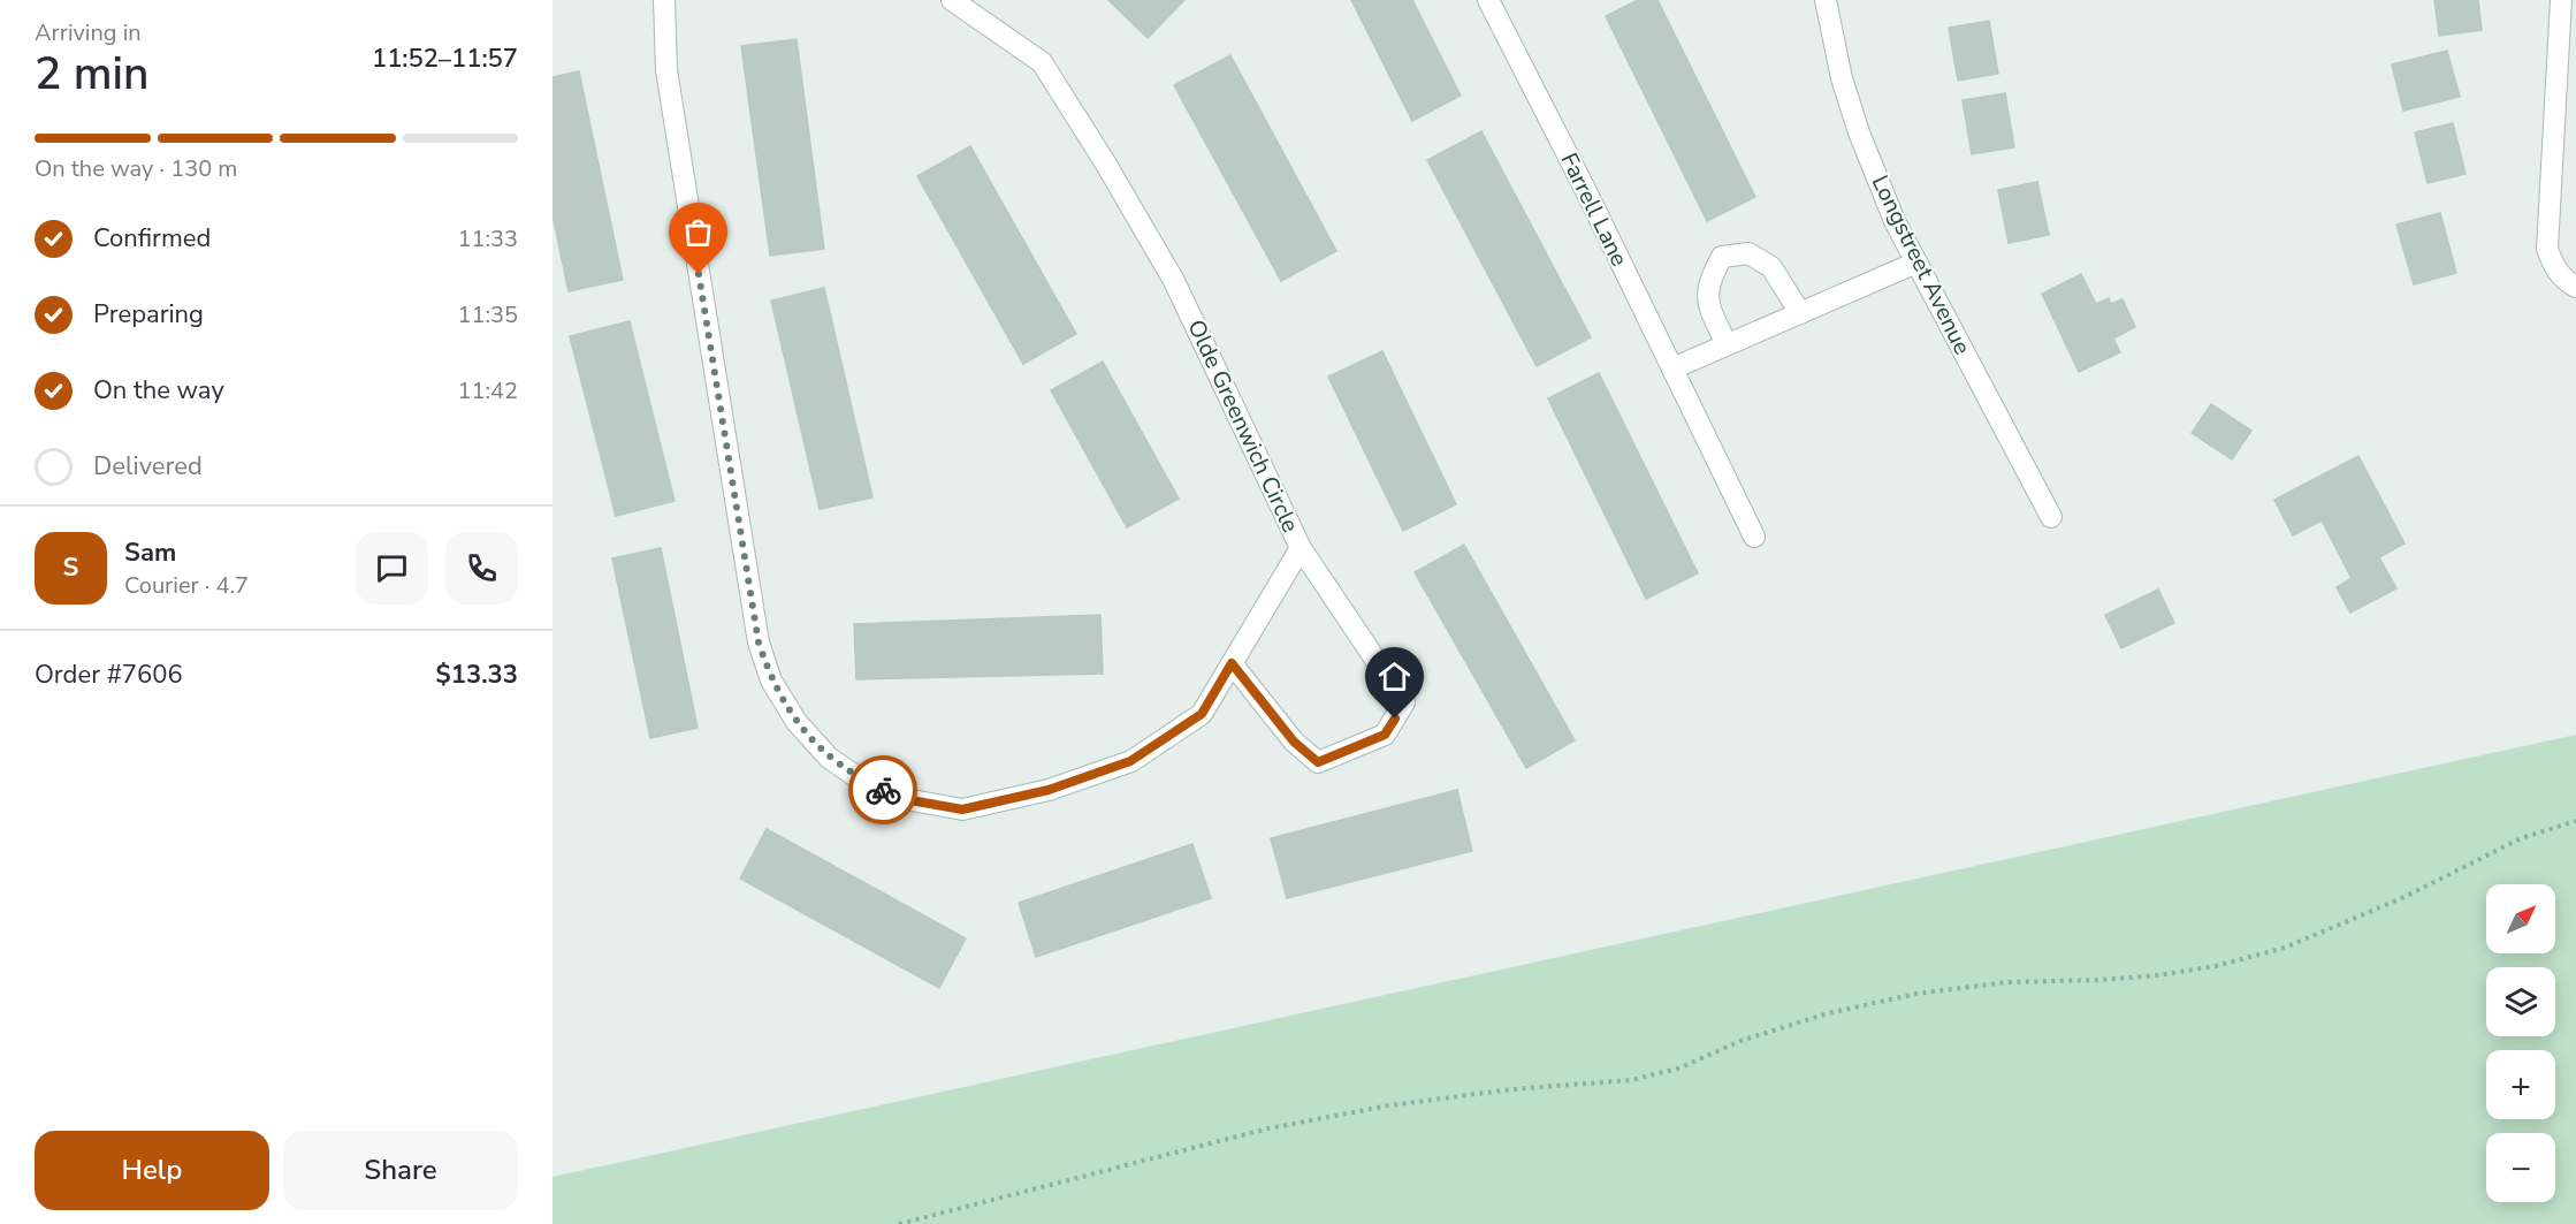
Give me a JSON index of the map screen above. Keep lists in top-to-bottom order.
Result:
{
  "streets": {
    "street": ["Farrell Lane", "Longstreet Avenue", "Olde Greenwich Circle"]
  },
  "north": "top right",
  "page": {
    "heading": ["2 min", "Arriving in", "11:52–11:57"],
    "panel": [
      "Sam",
      "Courier · 4.7",
      "Order #7606",
      "$13.33"
    ],
    "bar": "On the way · 130 m",
    "list": [
      ["Confirmed", "11:33"],
      ["Preparing", "11:35"],
      ["On the way", "11:42"],
      "Delivered"
    ],
    "round": "S",
    "map_buttons": ["+", "−"],
    "buttons": ["Help", "Share"]
  }
}
